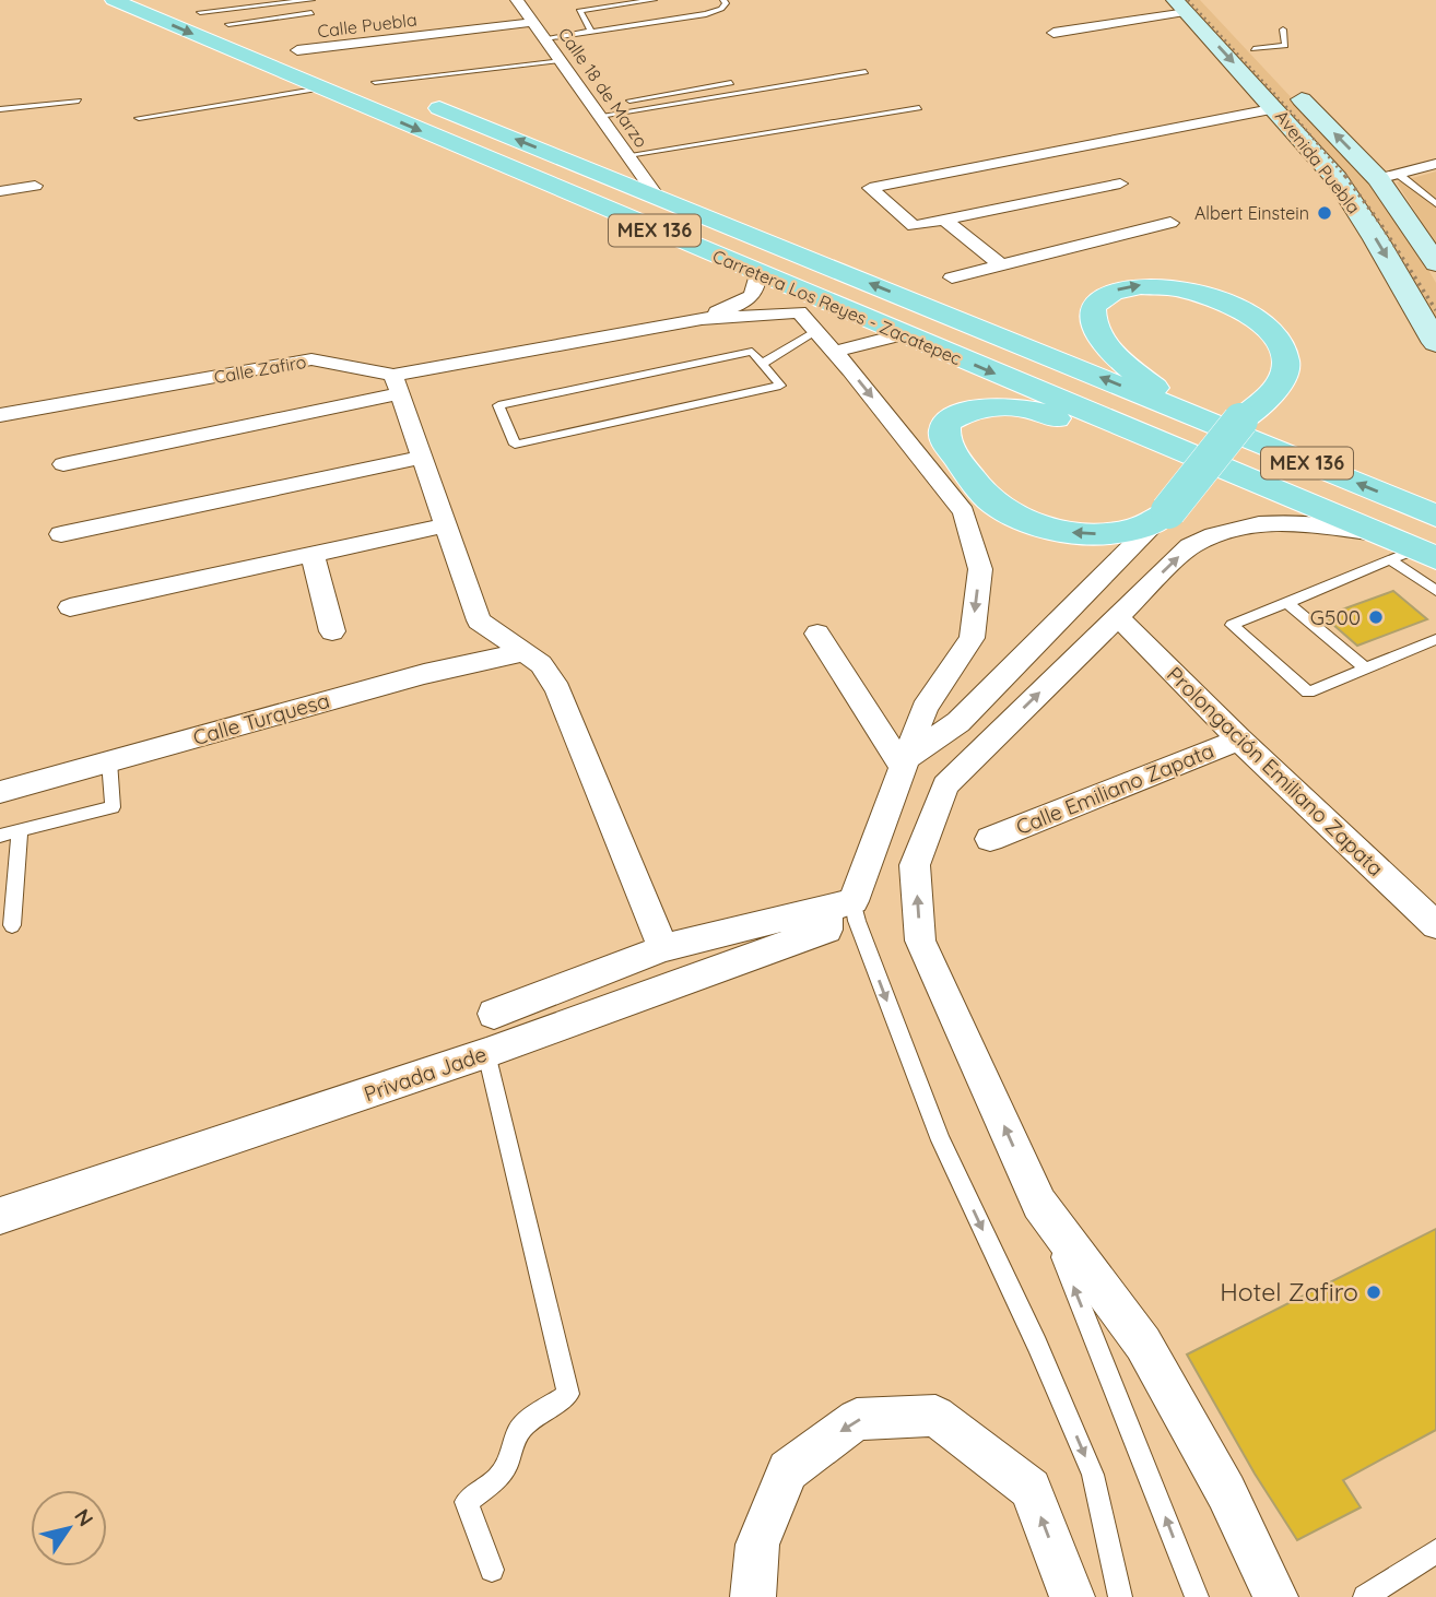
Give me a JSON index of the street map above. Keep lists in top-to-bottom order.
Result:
{
  "streets": {
    "main road": ["Avenida Puebla", "MEX 136", "Carretera Los Reyes - Zacatepec"],
    "street": [
      "Calle Puebla",
      "Calle 18 de Marzo",
      "Calle Zafiro",
      "Calle Turquesa",
      "Prolongación Emiliano Zapata",
      "Calle Emiliano Zapata",
      "Privada Jade"
    ]
  },
  "crossings": [
    ["Calle Puebla", "Calle 18 de Marzo"],
    ["Calle Puebla", "Carretera Los Reyes - Zacatepec"],
    ["Calle 18 de Marzo", "Carretera Los Reyes - Zacatepec"],
    ["Carretera Los Reyes - Zacatepec", "Calle Zafiro"],
    ["Prolongación Emiliano Zapata", "Calle Emiliano Zapata"]
  ],
  "places": ["Albert Einstein", "G500", "Hotel Zafiro"],
  "north": "top right"
}
